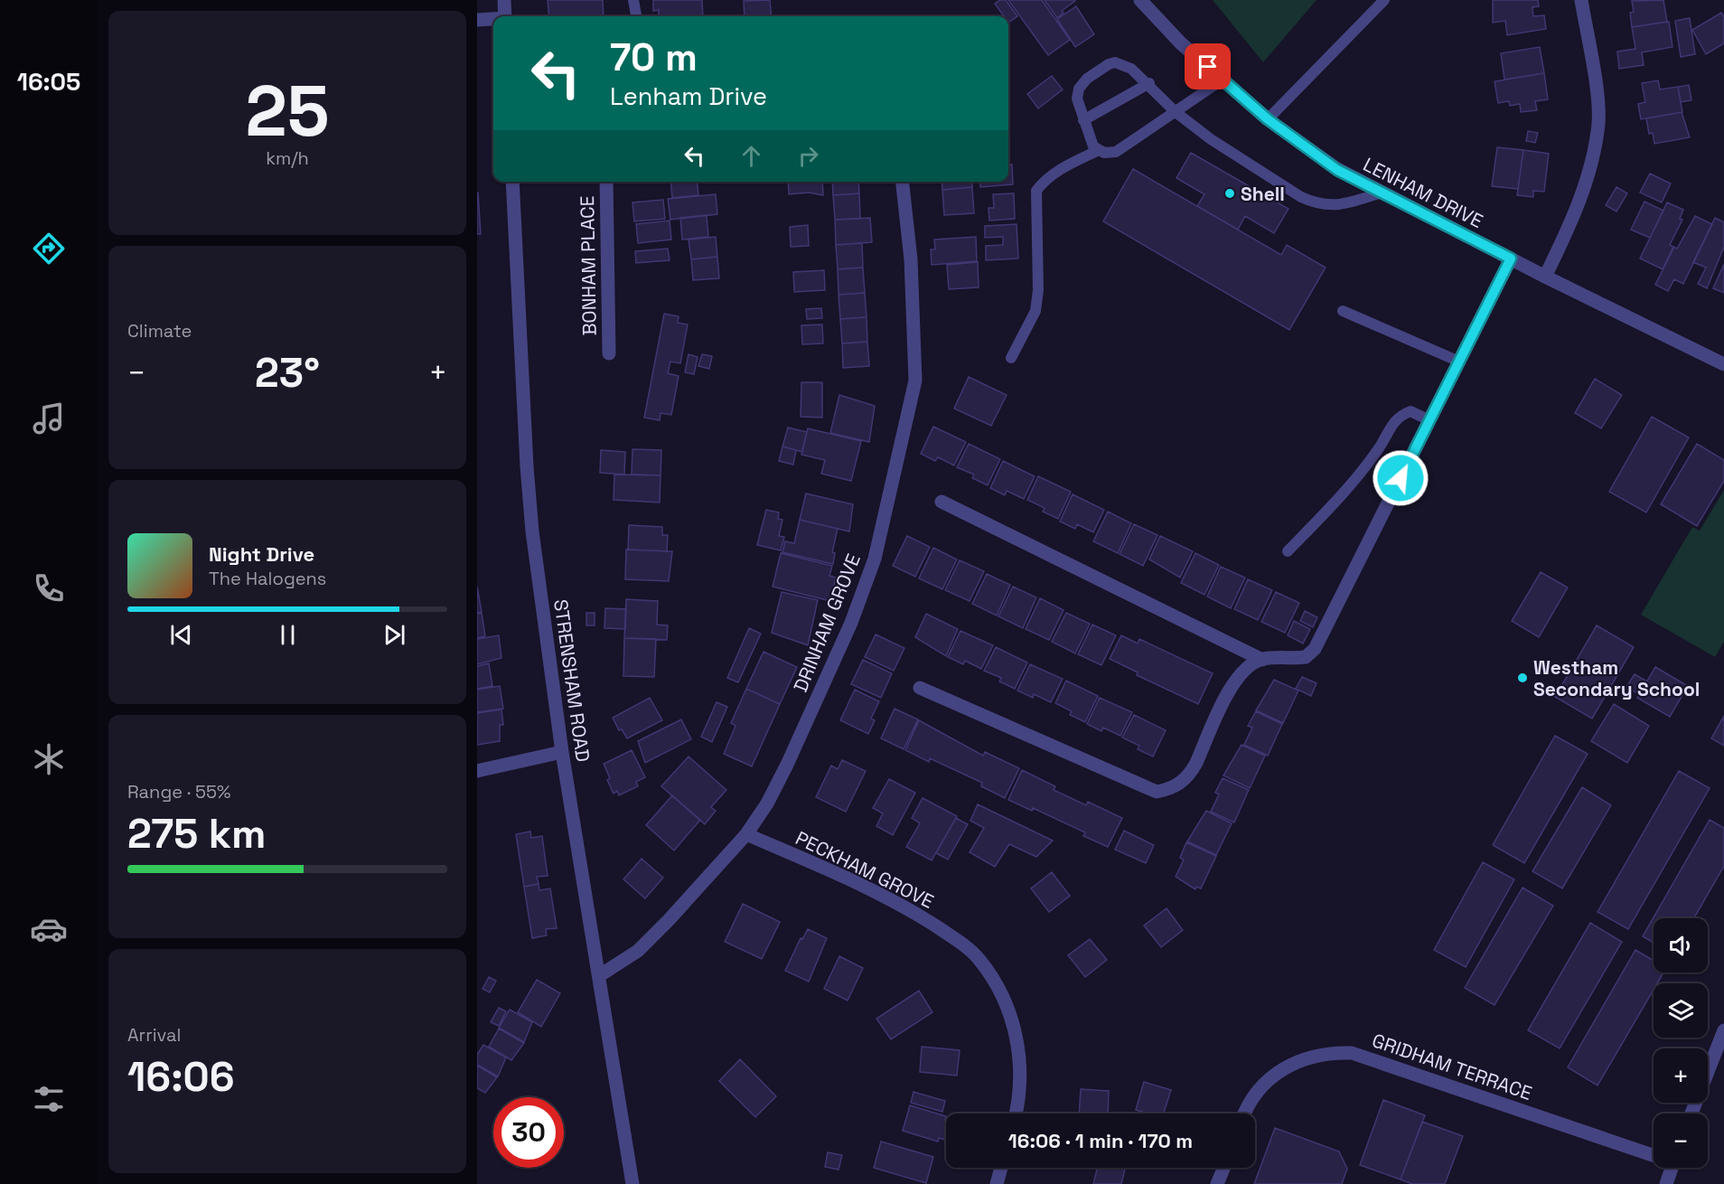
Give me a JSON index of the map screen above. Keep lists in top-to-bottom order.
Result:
{
  "streets": {
    "street": [
      "LENHAM DRIVE",
      "BONHAM PLACE",
      "DRINHAM GROVE",
      "STRENSHAM ROAD",
      "PECKHAM GROVE",
      "GRIDHAM TERRACE"
    ]
  },
  "crossings": [
    ["DRINHAM GROVE", "STRENSHAM ROAD"],
    ["DRINHAM GROVE", "PECKHAM GROVE"]
  ],
  "places": ["Shell", "Westham Secondary School"],
  "page": {
    "tabs": "16:05",
    "tile": [
      ["25", "km/h"],
      "Climate",
      ["Range · 55%", "275 km"],
      ["Arrival", "16:06"]
    ],
    "turn": ["70 m", "Lenham Drive"],
    "heat": ["−", "23°", "+"],
    "song": ["Night Drive", "The Halogens"],
    "map_buttons": ["+", "−"],
    "limit": "30",
    "trip": "16:06 · 1 min · 170 m"
  }
}
